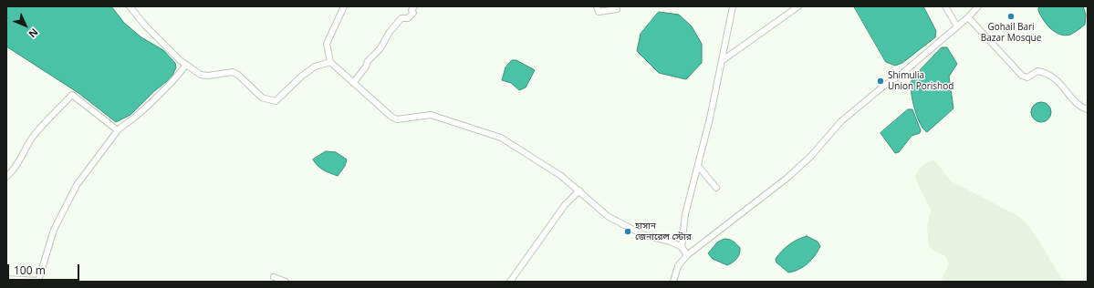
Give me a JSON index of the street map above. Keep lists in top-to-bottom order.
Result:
{
  "places": ["Gohail Bari Bazar Mosque", "Shimulia Union Porishod", "হাসান জেনারেল স্টোর"],
  "scale_bar": "100 m",
  "north": "bottom right"
}
